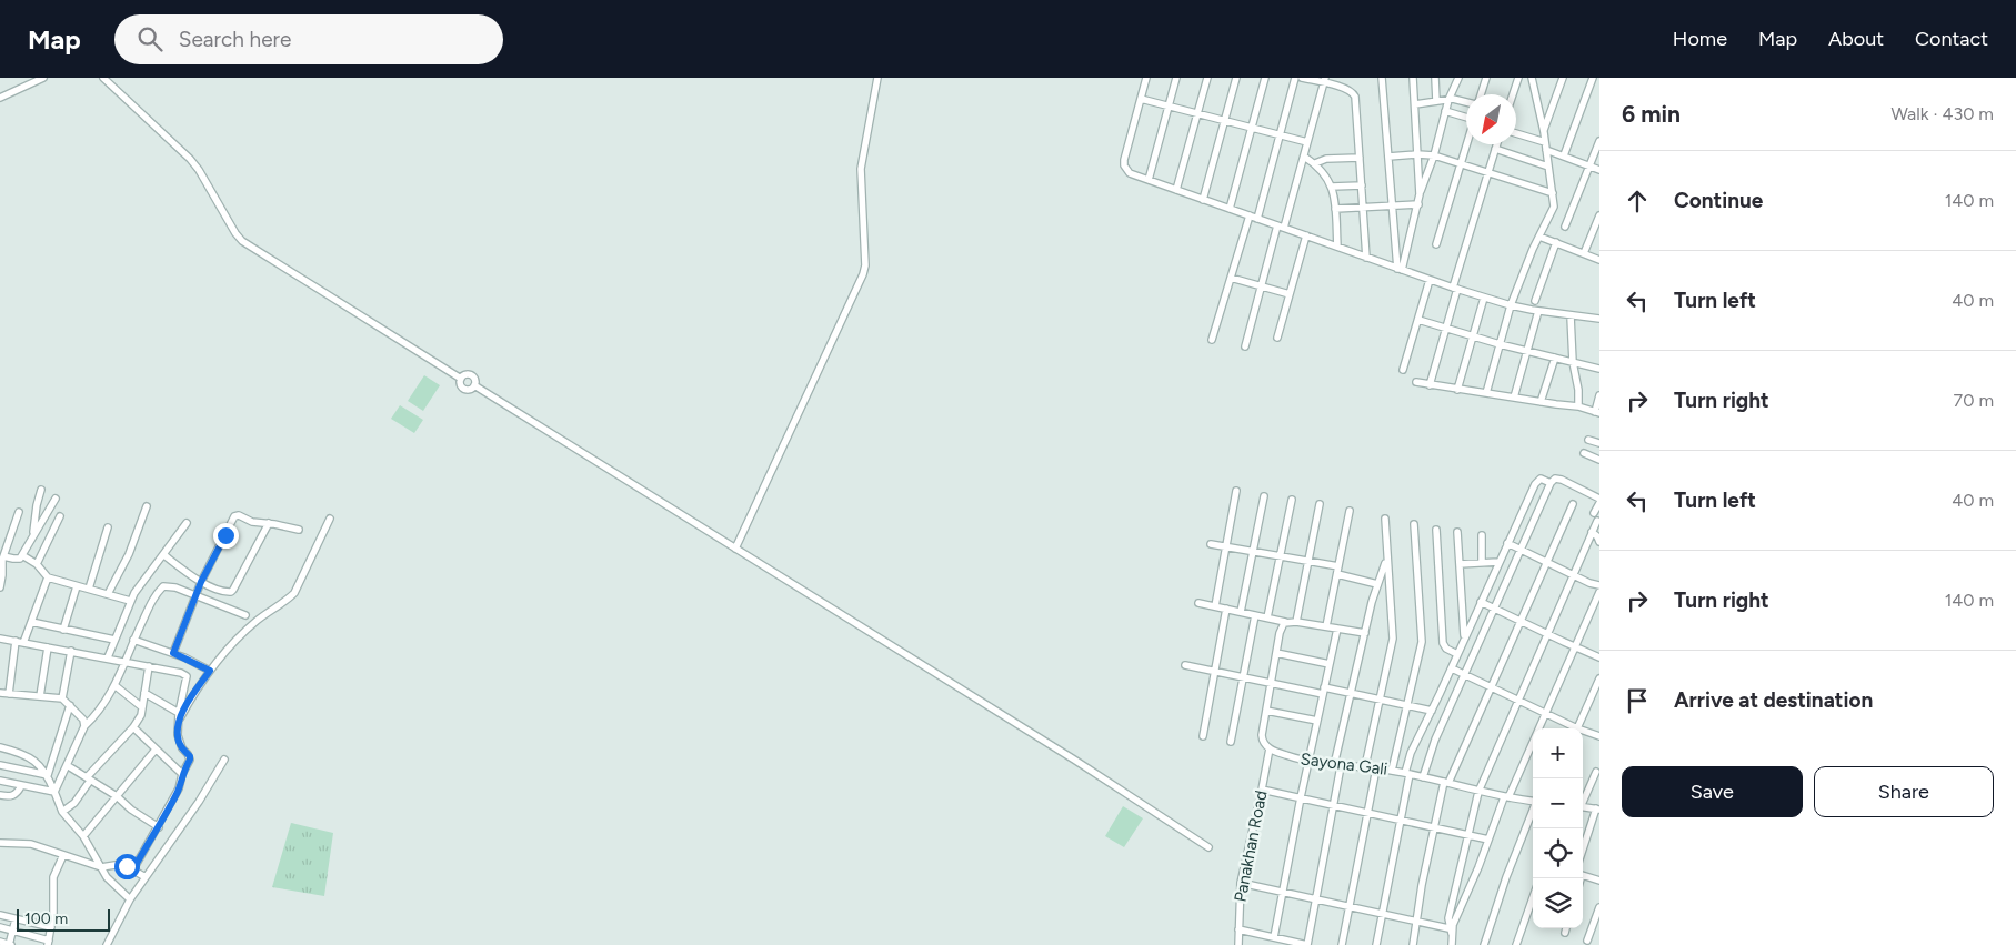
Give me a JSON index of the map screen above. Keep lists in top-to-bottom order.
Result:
{
  "streets": {
    "street": ["Sayona Gali", "Panakhan Road"]
  },
  "crossings": [
    ["Sayona Gali", "Panakhan Road"]
  ],
  "scale_bar": "100 m",
  "north": "bottom left",
  "page": {
    "header": "Map",
    "search": "Search here",
    "nav": [
      "Home",
      "Map",
      "About",
      "Contact"
    ],
    "heading": ["6 min", "Walk · 430 m"],
    "list": [
      ["Continue", "140 m"],
      ["Turn left", "40 m"],
      ["Turn right", "70 m"],
      ["Turn left", "40 m"],
      ["Turn right", "140 m"],
      "Arrive at destination"
    ],
    "map_buttons": ["+", "−"],
    "buttons": ["Save", "Share"],
    "scale": "100 m"
  }
}
